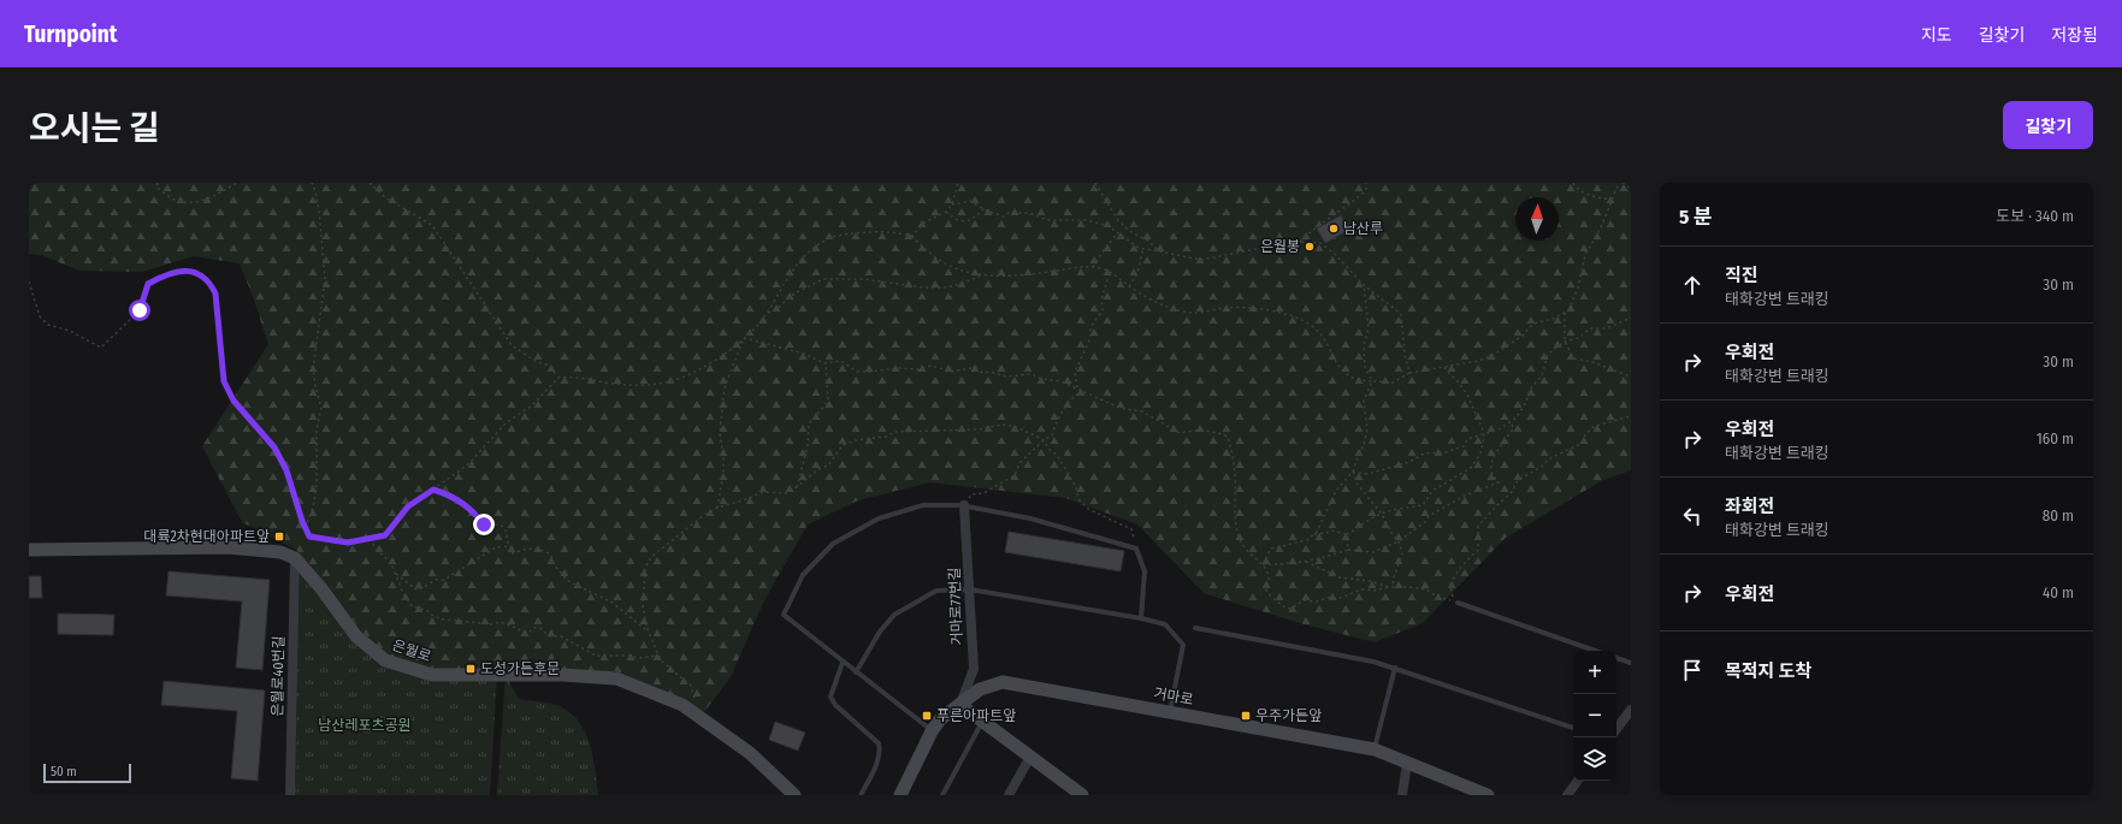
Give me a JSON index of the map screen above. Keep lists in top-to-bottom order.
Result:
{
  "streets": {
    "street": [
      "거마로77번길",
      "은월로",
      "은월로40번길",
      "거마로"
    ]
  },
  "crossings": [
    ["거마로77번길", "거마로"],
    ["은월로", "은월로40번길"]
  ],
  "parks": ["남산레포츠공원"],
  "places": {
    "other": ["남산루", "은월봉"],
    "transit": [
      "대륙2차현대아파트앞",
      "도성가든후문",
      "푸른아파트앞",
      "우주가든앞"
    ]
  },
  "scale_bar": "50 m",
  "north": "top",
  "page": {
    "header": "Turnpoint",
    "nav": ["지도", "길찾기", "저장됨"],
    "title": "오시는 길",
    "buttons": "길찾기",
    "heading": ["5 분", "도보 · 340 m"],
    "list": [
      ["직진", "태화강변 트래킹", "30 m"],
      ["우회전", "태화강변 트래킹", "30 m"],
      ["우회전", "태화강변 트래킹", "160 m"],
      ["좌회전", "태화강변 트래킹", "80 m"],
      ["우회전", "40 m"],
      "목적지 도착"
    ],
    "map_buttons": ["+", "−"],
    "scale": "50 m"
  }
}
